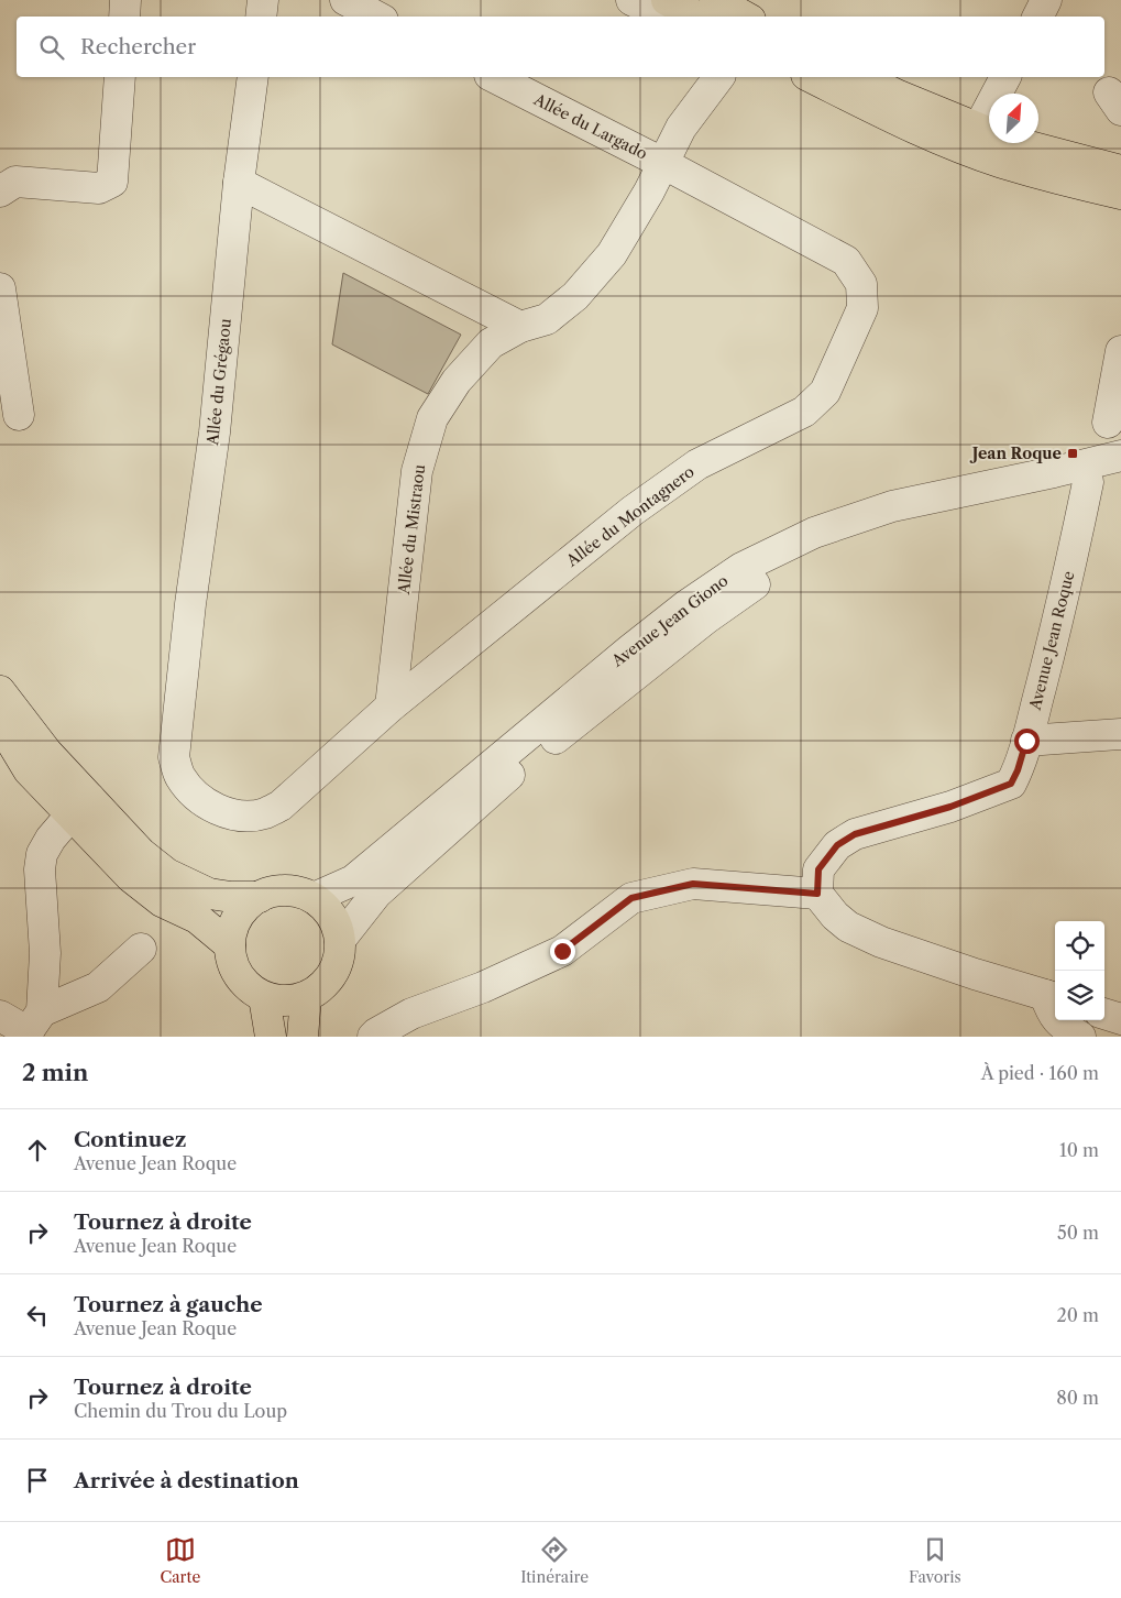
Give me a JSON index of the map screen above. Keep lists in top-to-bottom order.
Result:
{
  "streets": {
    "street": [
      "Allée du Largado",
      "Allée du Grégaou",
      "Allée du Montagnero",
      "Allée du Mistraou",
      "Avenue Jean Giono",
      "Avenue Jean Roque"
    ]
  },
  "crossings": [
    ["Allée du Largado", "Allée du Montagnero"],
    ["Allée du Largado", "Allée du Mistraou"],
    ["Allée du Grégaou", "Allée du Montagnero"],
    ["Allée du Montagnero", "Allée du Mistraou"],
    ["Avenue Jean Giono", "Avenue Jean Roque"]
  ],
  "places": {
    "transit": ["Jean Roque"]
  },
  "north": "top right",
  "page": {
    "search": "Rechercher",
    "heading": ["2 min", "À pied · 160 m"],
    "list": [
      ["Continuez", "Avenue Jean Roque", "10 m"],
      ["Tournez à droite", "Avenue Jean Roque", "50 m"],
      ["Tournez à gauche", "Avenue Jean Roque", "20 m"],
      ["Tournez à droite", "Chemin du Trou du Loup", "80 m"],
      "Arrivée à destination"
    ],
    "nav": ["Carte", "Itinéraire", "Favoris"]
  }
}
